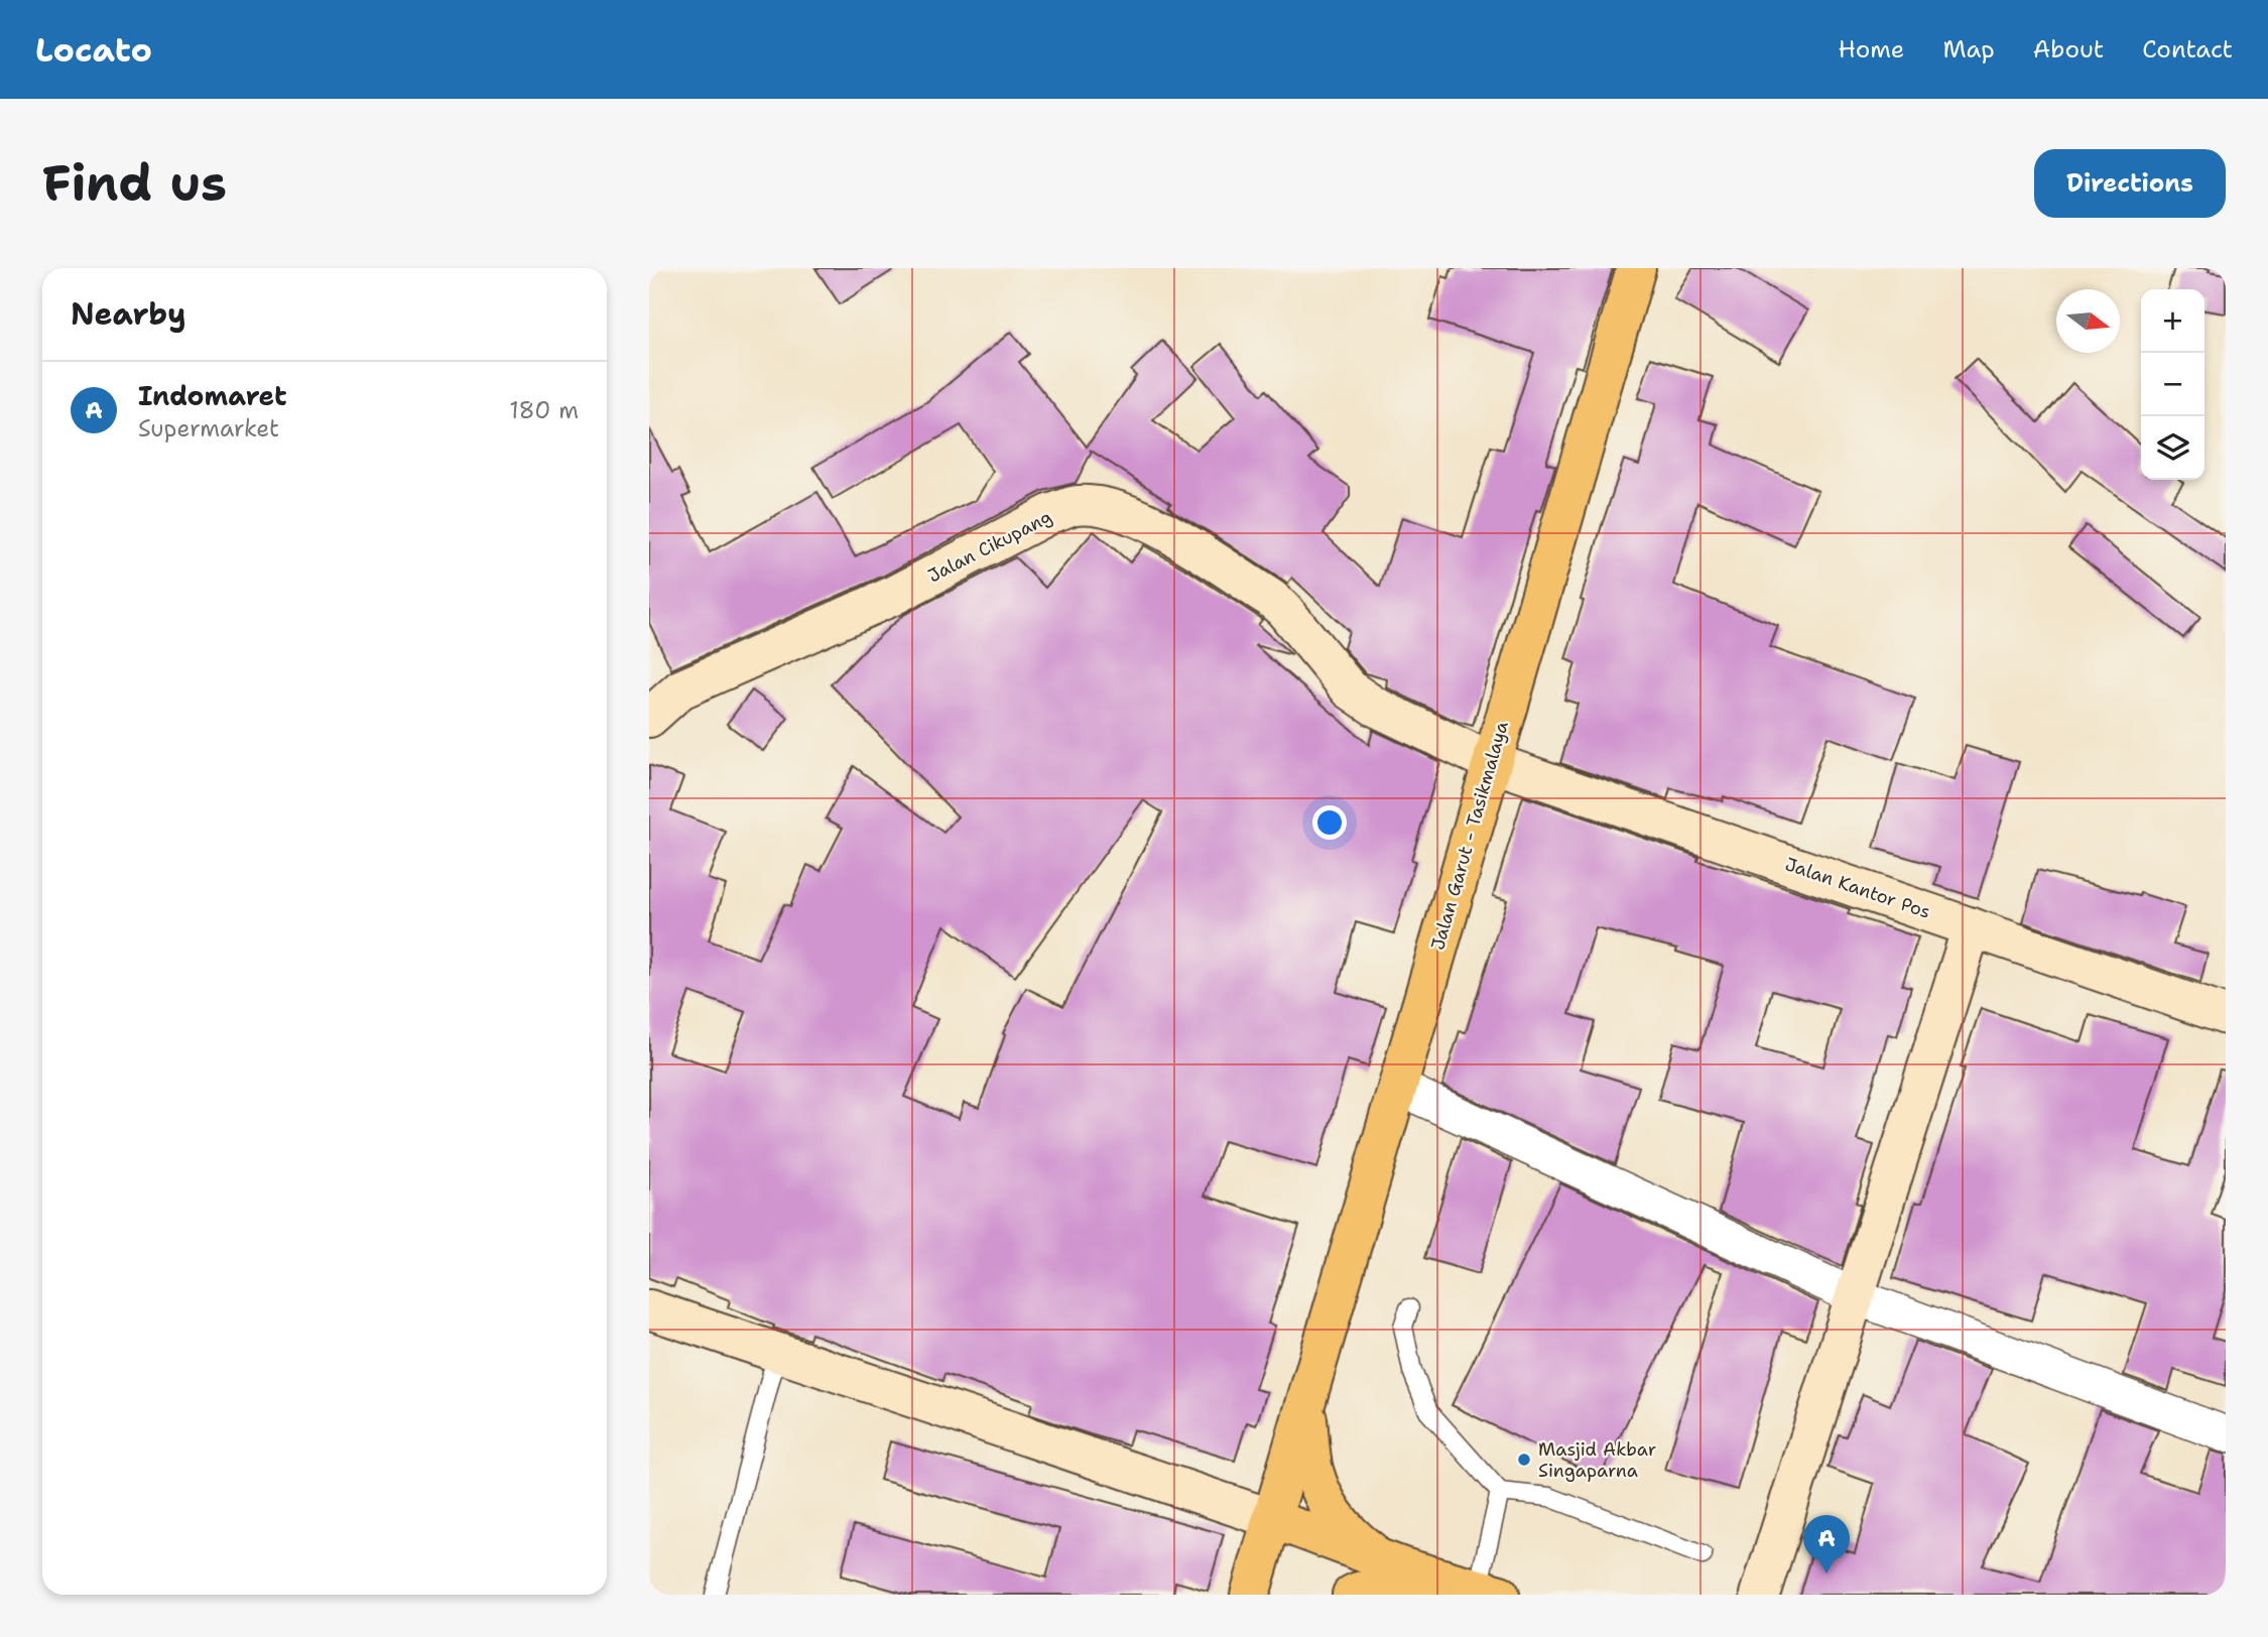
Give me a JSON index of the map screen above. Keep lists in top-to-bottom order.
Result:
{
  "streets": {
    "main road": ["Jalan Cikupang", "Jalan Garut - Tasikmalaya", "Jalan Kantor Pos"]
  },
  "crossings": [
    ["Jalan Cikupang", "Jalan Garut - Tasikmalaya"],
    ["Jalan Cikupang", "Jalan Kantor Pos"],
    ["Jalan Garut - Tasikmalaya", "Jalan Kantor Pos"]
  ],
  "places": ["Masjid Akbar Singaparna"],
  "north": "right",
  "page": {
    "header": "Locato",
    "nav": [
      "Home",
      "Map",
      "About",
      "Contact"
    ],
    "buttons": "Directions",
    "title": "Find us",
    "heading": "Nearby",
    "map_buttons": ["+", "−"],
    "list": [
      {
        "mark": "A",
        "name": "Indomaret",
        "note": "Supermarket",
        "value": "180 m"
      }
    ],
    "pins": "A"
  }
}
